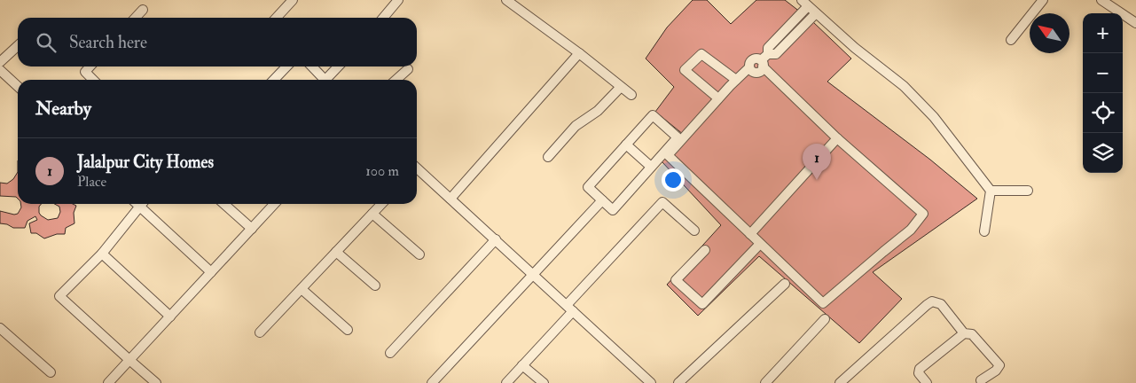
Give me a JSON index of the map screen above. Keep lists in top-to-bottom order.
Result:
{
  "north": "top left",
  "page": {
    "map_buttons": ["+", "−"],
    "search": "Search here",
    "heading": "Nearby",
    "list": [
      {
        "mark": "1",
        "name": "Jalalpur City Homes",
        "note": "Place",
        "value": "100 m"
      }
    ],
    "pins": "1"
  }
}
